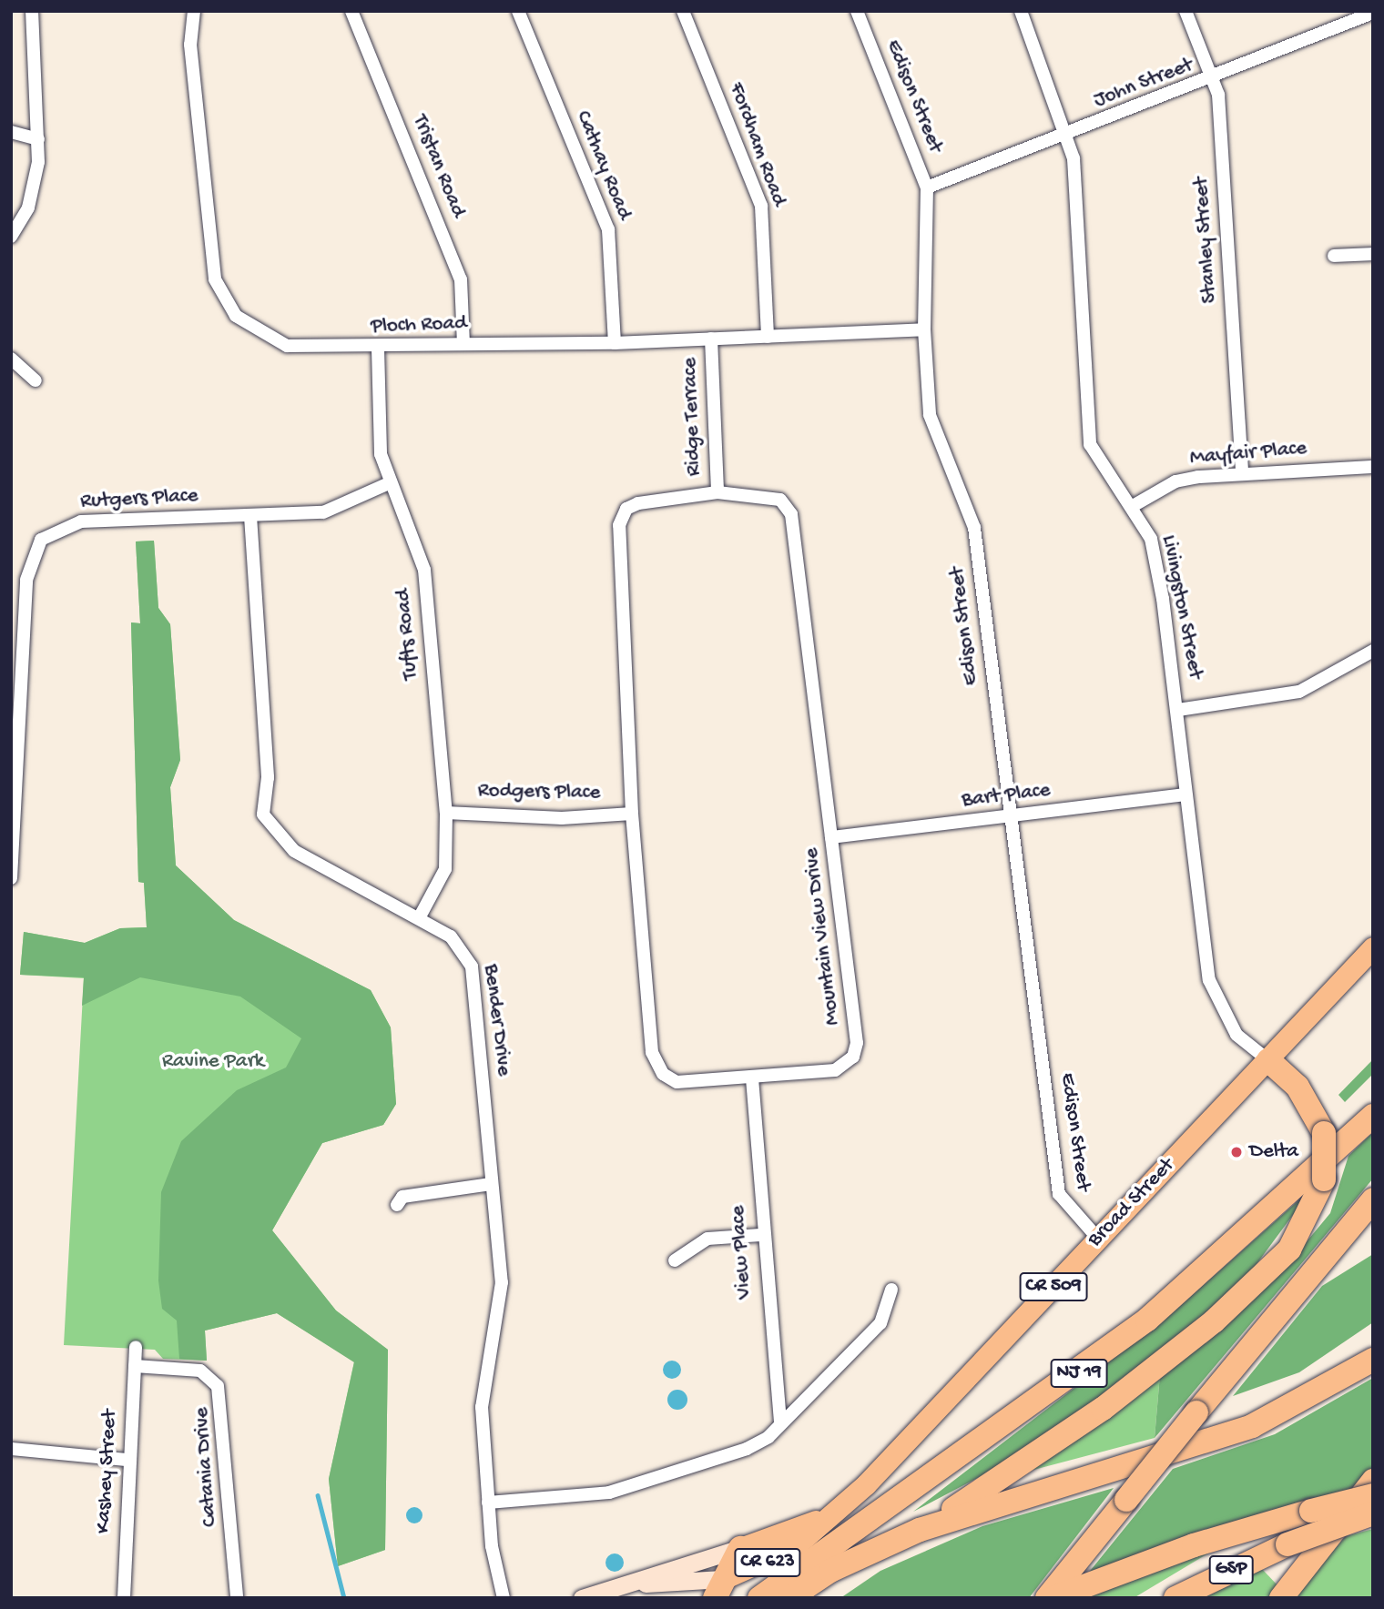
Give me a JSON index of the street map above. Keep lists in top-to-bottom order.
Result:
{
  "streets": {
    "highway": ["NJ 19", "GSP"],
    "main road": ["Broad Street", "CR 509", "CR 623"],
    "street": [
      "John Street",
      "Edison Street",
      "Fordham Road",
      "Cathay Road",
      "Tristan Road",
      "Stanley Street",
      "Ploch Road",
      "Ridge Terrace",
      "Mayfair Place",
      "Rutgers Place",
      "Livingston Street",
      "Tufts Road",
      "Rodgers Place",
      "Bart Place",
      "Mountain View Drive",
      "Bender Drive",
      "View Place",
      "Catania Drive",
      "Kashey Street"
    ]
  },
  "crossings": [
    ["John Street", "Edison Street"],
    ["John Street", "Stanley Street"],
    ["John Street", "Livingston Street"],
    ["Edison Street", "Ploch Road"],
    ["Edison Street", "Bart Place"],
    ["Edison Street", "Broad Street"],
    ["Fordham Road", "Ploch Road"],
    ["Cathay Road", "Ploch Road"],
    ["Tristan Road", "Ploch Road"],
    ["Stanley Street", "Mayfair Place"],
    ["Ploch Road", "Ridge Terrace"],
    ["Ploch Road", "Tufts Road"],
    ["Ridge Terrace", "Mountain View Drive"],
    ["Mayfair Place", "Livingston Street"],
    ["Rutgers Place", "Tufts Road"],
    ["Rutgers Place", "Bender Drive"],
    ["Livingston Street", "Bart Place"],
    ["Livingston Street", "Broad Street"],
    ["Tufts Road", "Rodgers Place"],
    ["Tufts Road", "Bender Drive"],
    ["Rodgers Place", "Mountain View Drive"],
    ["Bart Place", "Mountain View Drive"],
    ["Mountain View Drive", "View Place"],
    ["Broad Street", "CR 623"],
    ["Catania Drive", "Kashey Street"]
  ],
  "parks": ["Ravine Park"],
  "places": ["Delta"]
}
